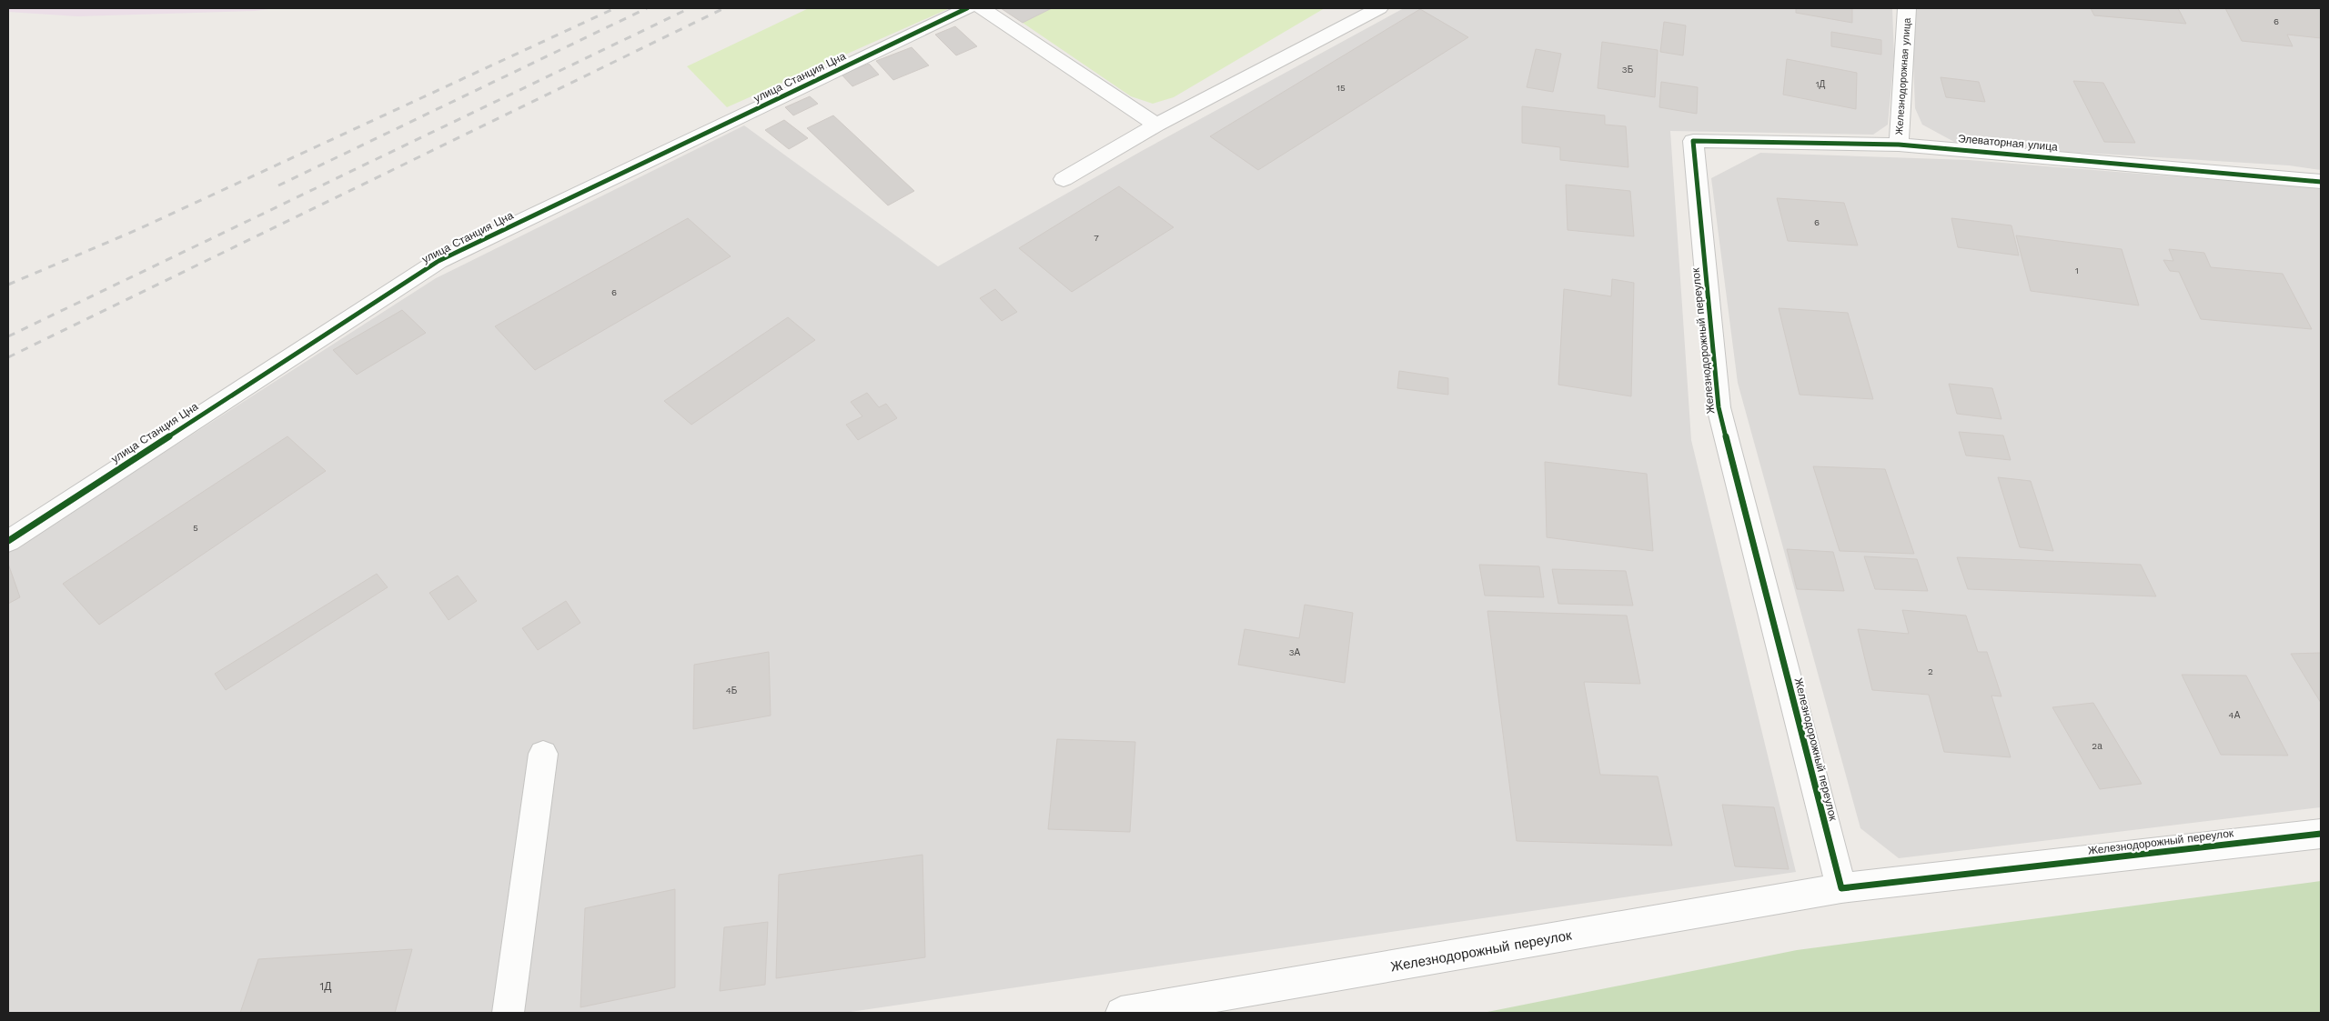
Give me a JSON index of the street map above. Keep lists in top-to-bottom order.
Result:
{
  "streets": {
    "street": [
      "Железнодорожная улица",
      "улица Станция Цна",
      "Элеваторная улица",
      "Железнодорожный переулок"
    ]
  },
  "crossings": [
    ["Железнодорожная улица", "Элеваторная улица"],
    ["Элеваторная улица", "Железнодорожный переулок"]
  ],
  "house_numbers": [
    "6",
    "3Б",
    "1Д",
    "15",
    "6",
    "7",
    "1",
    "6",
    "5",
    "3А",
    "2",
    "4Б",
    "4А",
    "2а",
    "1Д"
  ]
}
